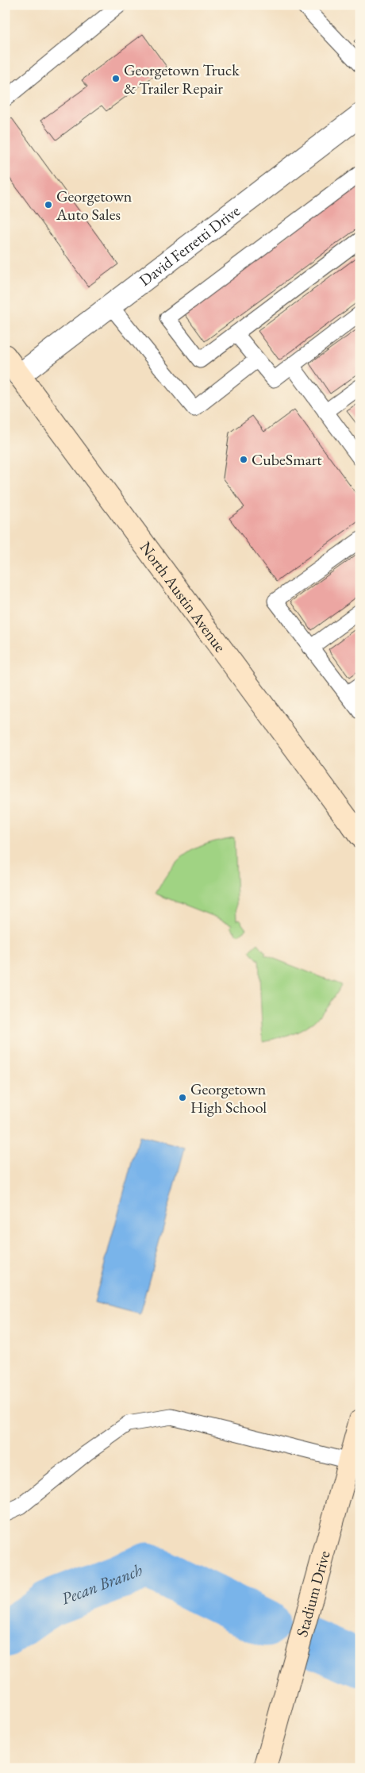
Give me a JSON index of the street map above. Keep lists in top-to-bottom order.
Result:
{
  "streets": {
    "main road": ["North Austin Avenue", "Stadium Drive"],
    "street": ["David Ferretti Drive"]
  },
  "crossings": [
    ["David Ferretti Drive", "North Austin Avenue"]
  ],
  "water": ["Pecan Branch"],
  "places": [
    "Georgetown Truck & Trailer Repair",
    "Georgetown Auto Sales",
    "CubeSmart",
    "Georgetown High School"
  ]
}
